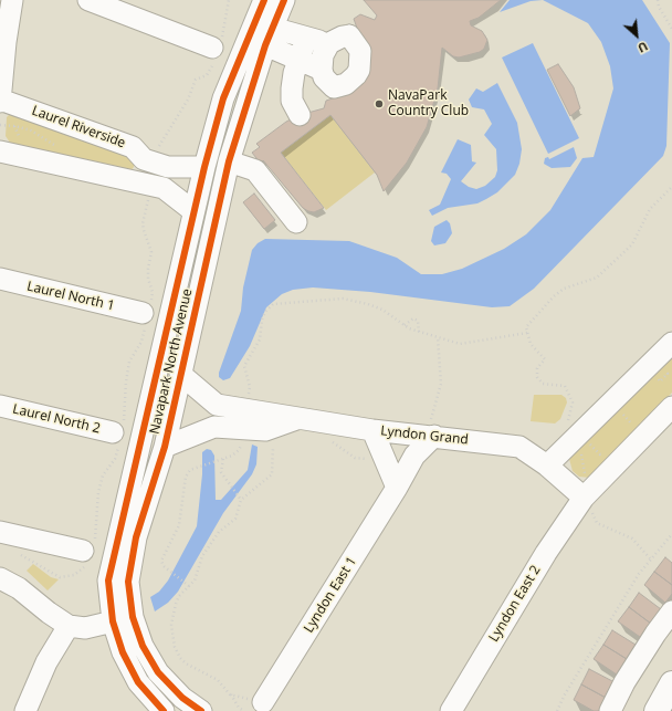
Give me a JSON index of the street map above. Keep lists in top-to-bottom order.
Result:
{
  "streets": {
    "street": [
      "Laurel Riverside",
      "Laurel North 1",
      "Navapark North Avenue",
      "Laurel North 2",
      "Lyndon Grand",
      "Lyndon East 1",
      "Lyndon East 2"
    ]
  },
  "crossings": [
    ["Navapark North Avenue", "Lyndon Grand"],
    ["Lyndon Grand", "Lyndon East 1"],
    ["Lyndon Grand", "Lyndon East 2"]
  ],
  "places": ["NavaPark Country Club"],
  "north": "bottom right"
}
